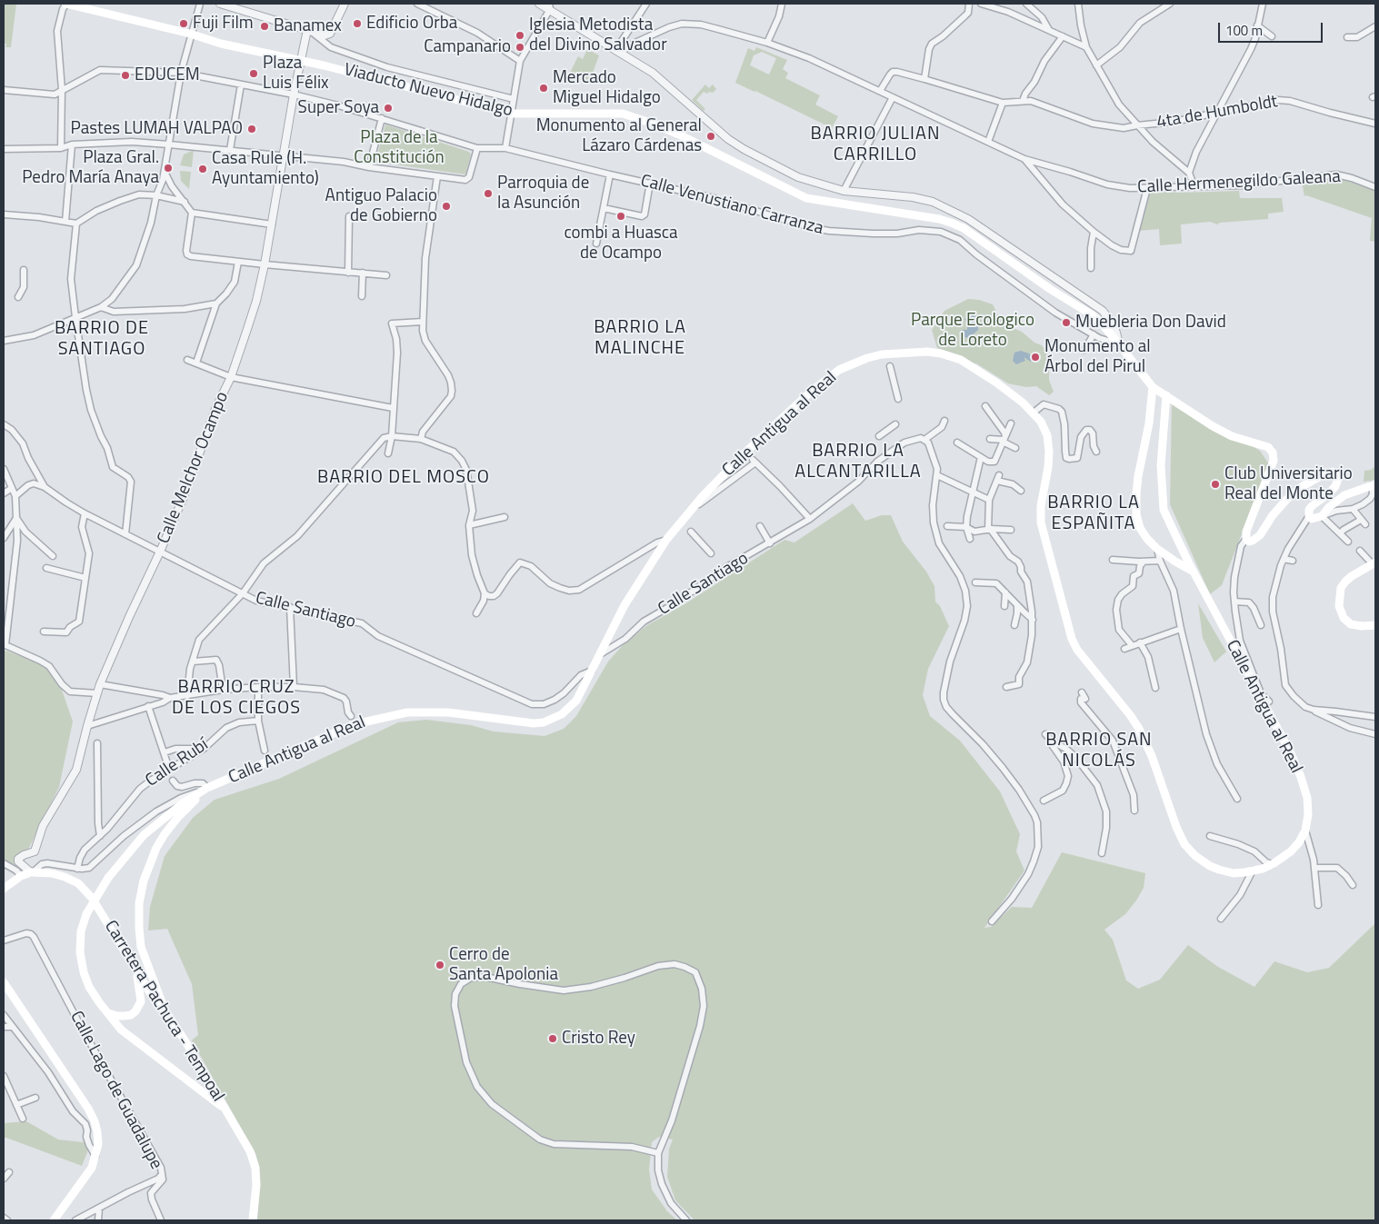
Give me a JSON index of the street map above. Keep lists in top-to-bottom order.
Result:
{
  "streets": {
    "main road": ["Viaducto Nuevo Hidalgo", "Calle Antigua al Real", "Carretera Pachuca - Tempoal"],
    "street": [
      "4ta de Humboldt",
      "Calle Hermenegildo Galeana",
      "Calle Venustiano Carranza",
      "Calle Melchor Ocampo",
      "Calle Santiago",
      "Calle Rubí",
      "Calle Lago de Guadalupe"
    ]
  },
  "crossings": [
    ["Viaducto Nuevo Hidalgo", "Calle Venustiano Carranza"],
    ["Viaducto Nuevo Hidalgo", "Calle Melchor Ocampo"],
    ["4ta de Humboldt", "Calle Hermenegildo Galeana"],
    ["Calle Venustiano Carranza", "Calle Melchor Ocampo"],
    ["Calle Antigua al Real", "Calle Santiago"],
    ["Calle Melchor Ocampo", "Calle Santiago"],
    ["Calle Melchor Ocampo", "Carretera Pachuca - Tempoal"]
  ],
  "districts": [
    "BARRIO JULIAN CARRILLO",
    "BARRIO LA MALINCHE",
    "BARRIO DE SANTIAGO",
    "BARRIO LA ALCANTARILLA",
    "BARRIO DEL MOSCO",
    "BARRIO LA ESPAÑITA",
    "BARRIO CRUZ DE LOS CIEGOS",
    "BARRIO SAN NICOLÁS"
  ],
  "parks": ["Plaza de la Constitución", "Parque Ecologico de Loreto"],
  "places": [
    "Fuji Film",
    "Edificio Orba",
    "Banamex",
    "Iglesia Metodista del Divino Salvador",
    "Campanario",
    "Plaza Luis Félix",
    "EDUCEM",
    "Mercado Miguel Hidalgo",
    "Super Soya",
    "Pastes LUMAH VALPAO",
    "Monumento al General Lázaro Cárdenas",
    "Plaza Gral. Pedro María Anaya",
    "Casa Rule (H. Ayuntamiento)",
    "Parroquia de la Asunción",
    "Antiguo Palacio de Gobierno",
    "combi a Huasca de Ocampo",
    "Muebleria Don David",
    "Monumento al Árbol del Pirul",
    "Club Universitario Real del Monte",
    "Cerro de Santa Apolonia",
    "Cristo Rey"
  ],
  "scale_bar": "100 m"
}
